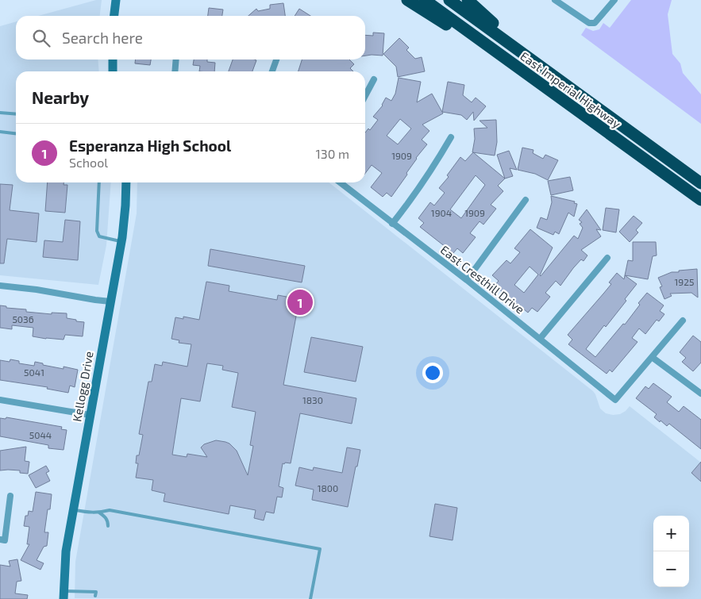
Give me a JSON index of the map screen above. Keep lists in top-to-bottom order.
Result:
{
  "streets": {
    "highway": ["East Imperial Highway"],
    "main road": ["Kellogg Drive"],
    "street": ["East Cresthill Drive"]
  },
  "house_numbers": [
    "1909",
    "1904",
    "1909",
    "1925",
    "5036",
    "5041",
    "1830",
    "5044",
    "1800"
  ],
  "page": {
    "search": "Search here",
    "heading": "Nearby",
    "list": [
      {
        "mark": "1",
        "name": "Esperanza High School",
        "note": "School",
        "value": "130 m"
      }
    ],
    "pins": "1",
    "map_buttons": ["+", "−"]
  }
}
